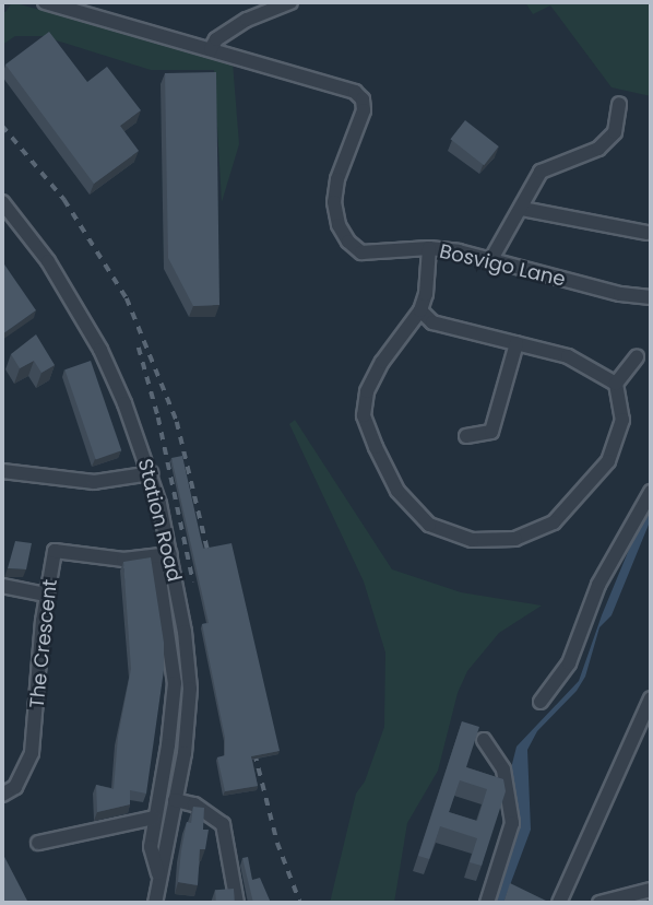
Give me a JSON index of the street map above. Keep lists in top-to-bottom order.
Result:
{
  "streets": {
    "street": ["Bosvigo Lane", "Station Road", "The Crescent"]
  },
  "crossings": [
    ["Station Road", "The Crescent"]
  ]
}
